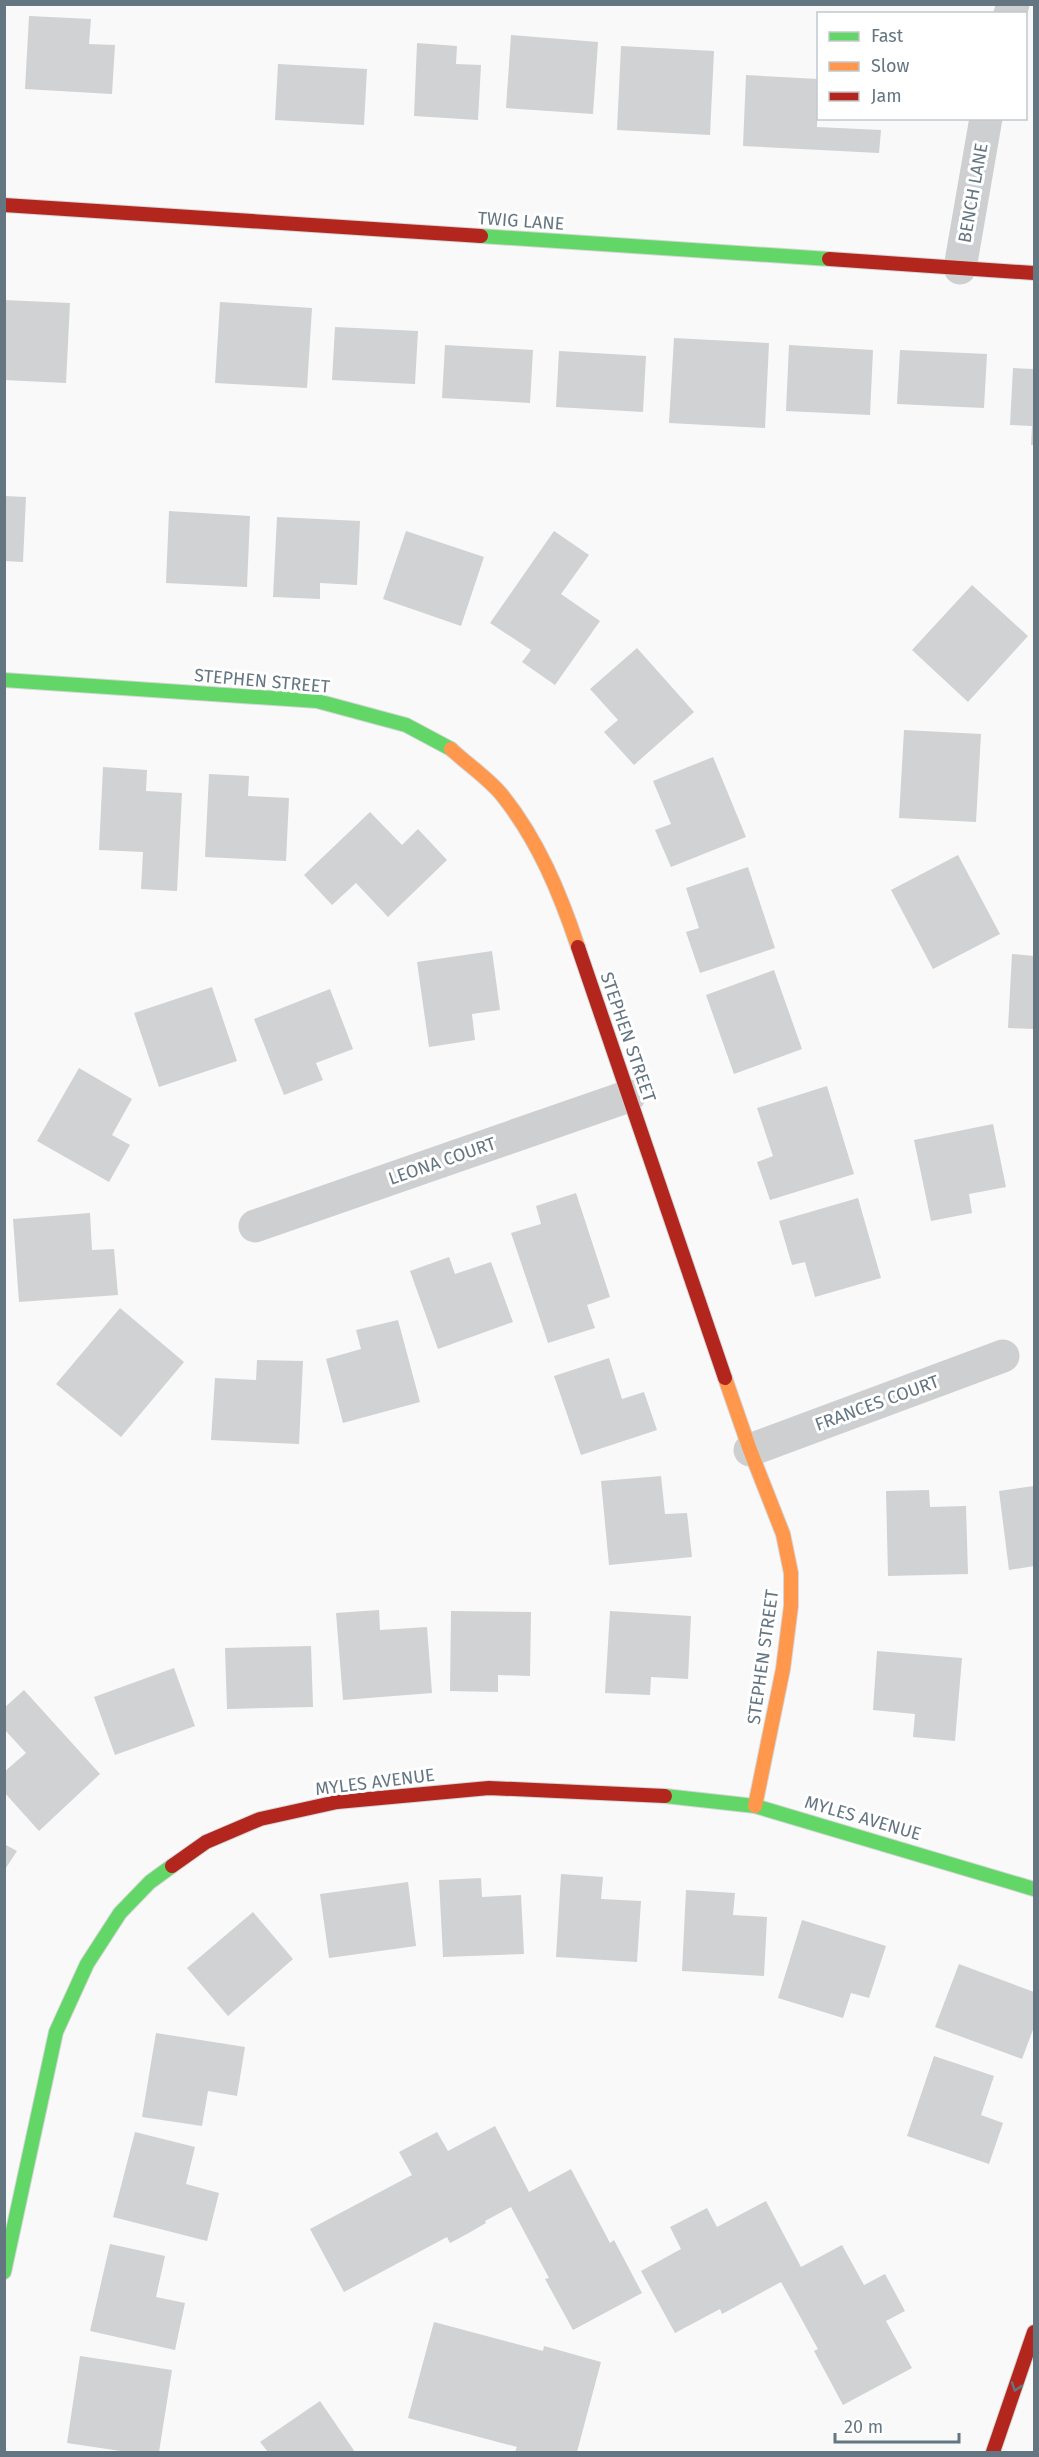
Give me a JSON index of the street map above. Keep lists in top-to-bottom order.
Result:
{
  "streets": {
    "street": [
      "BENCH LANE",
      "TWIG LANE",
      "STEPHEN STREET",
      "LEONA COURT",
      "FRANCES COURT",
      "MYLES AVENUE"
    ]
  },
  "crossings": [
    ["BENCH LANE", "TWIG LANE"],
    ["STEPHEN STREET", "LEONA COURT"],
    ["STEPHEN STREET", "FRANCES COURT"],
    ["STEPHEN STREET", "MYLES AVENUE"]
  ],
  "legend": ["Fast", "Slow", "Jam"],
  "scale_bar": "20 m"
}
